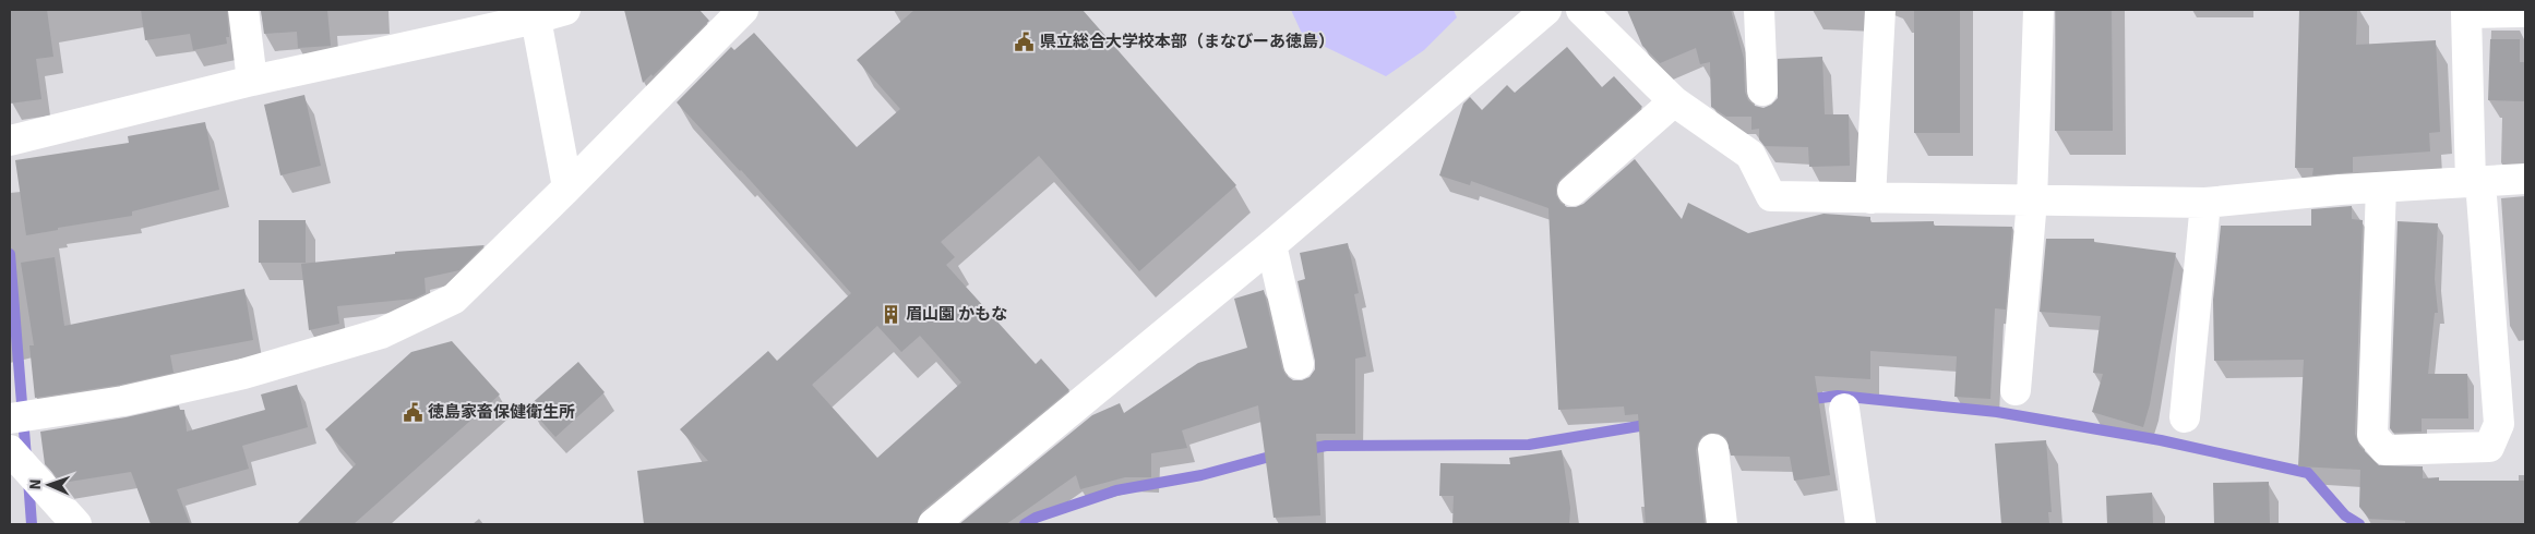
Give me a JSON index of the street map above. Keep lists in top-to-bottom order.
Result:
{
  "places": {
    "public building": ["県立総合大学校本部（まなびーあ徳島）", "徳島家畜保健衛生所"],
    "building": ["眉山園 かもな"]
  },
  "north": "left"
}
